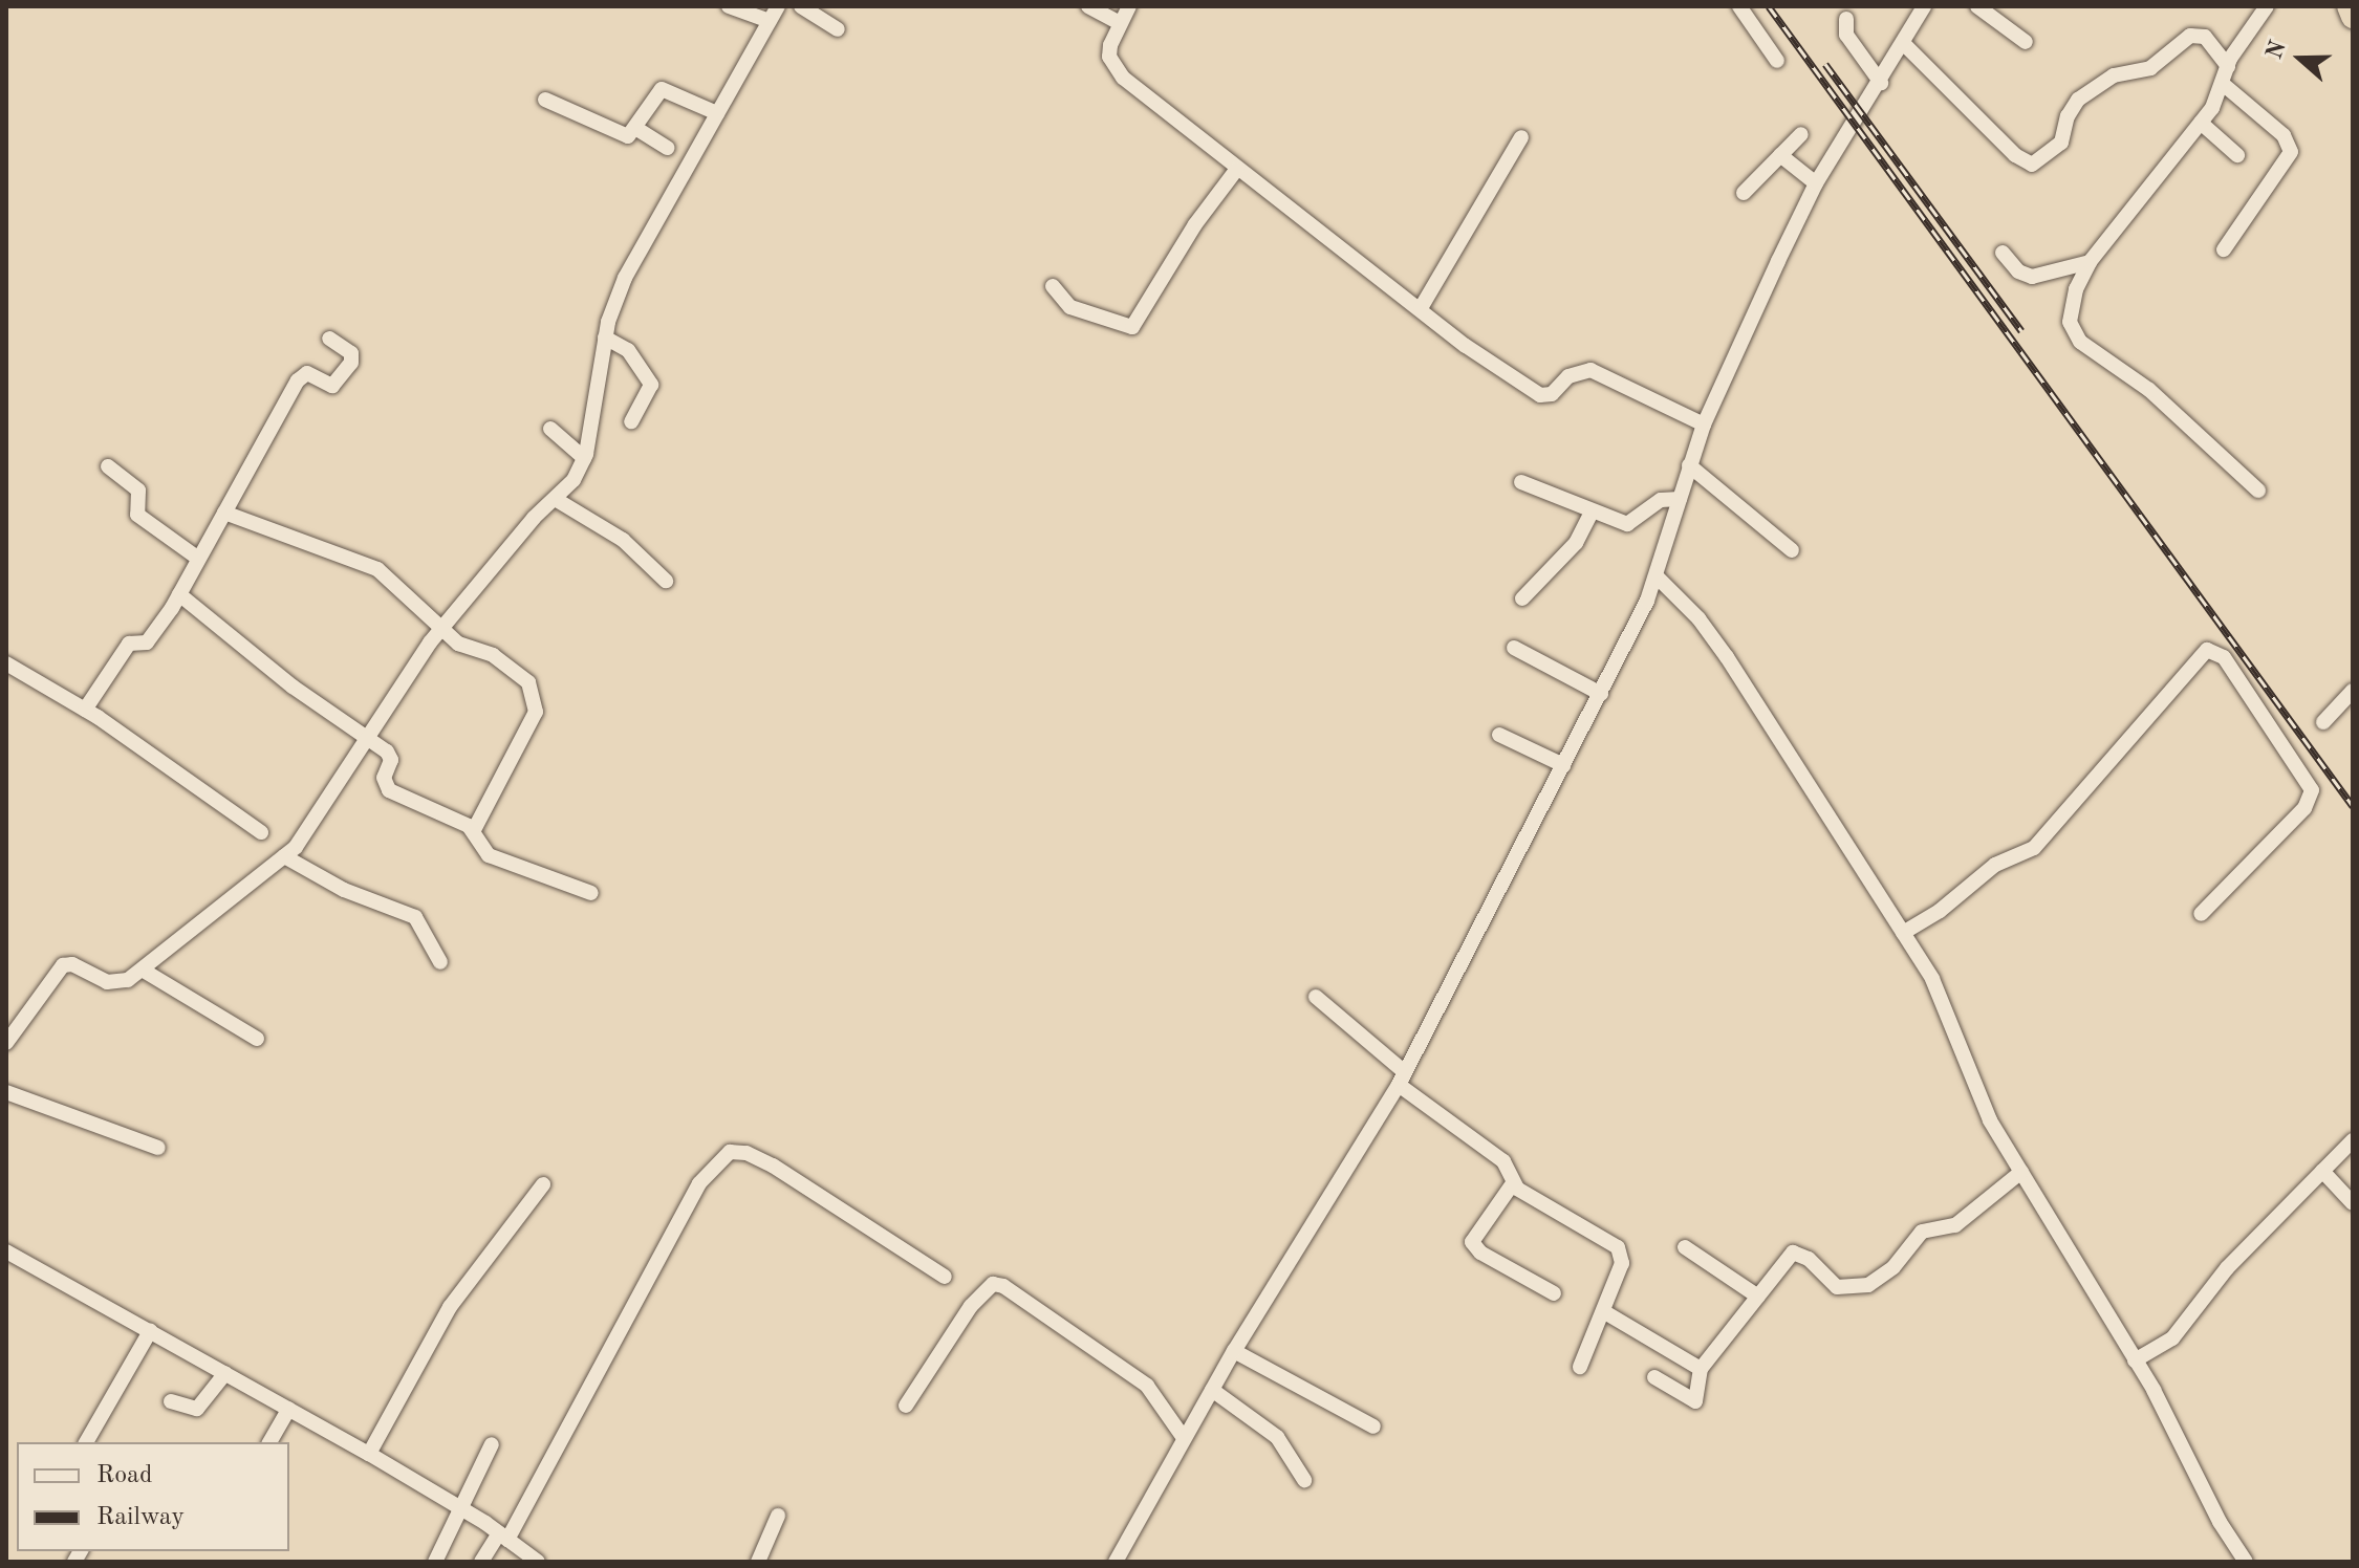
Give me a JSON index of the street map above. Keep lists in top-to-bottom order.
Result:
{
  "legend": ["Road", "Railway"],
  "north": "left"
}
